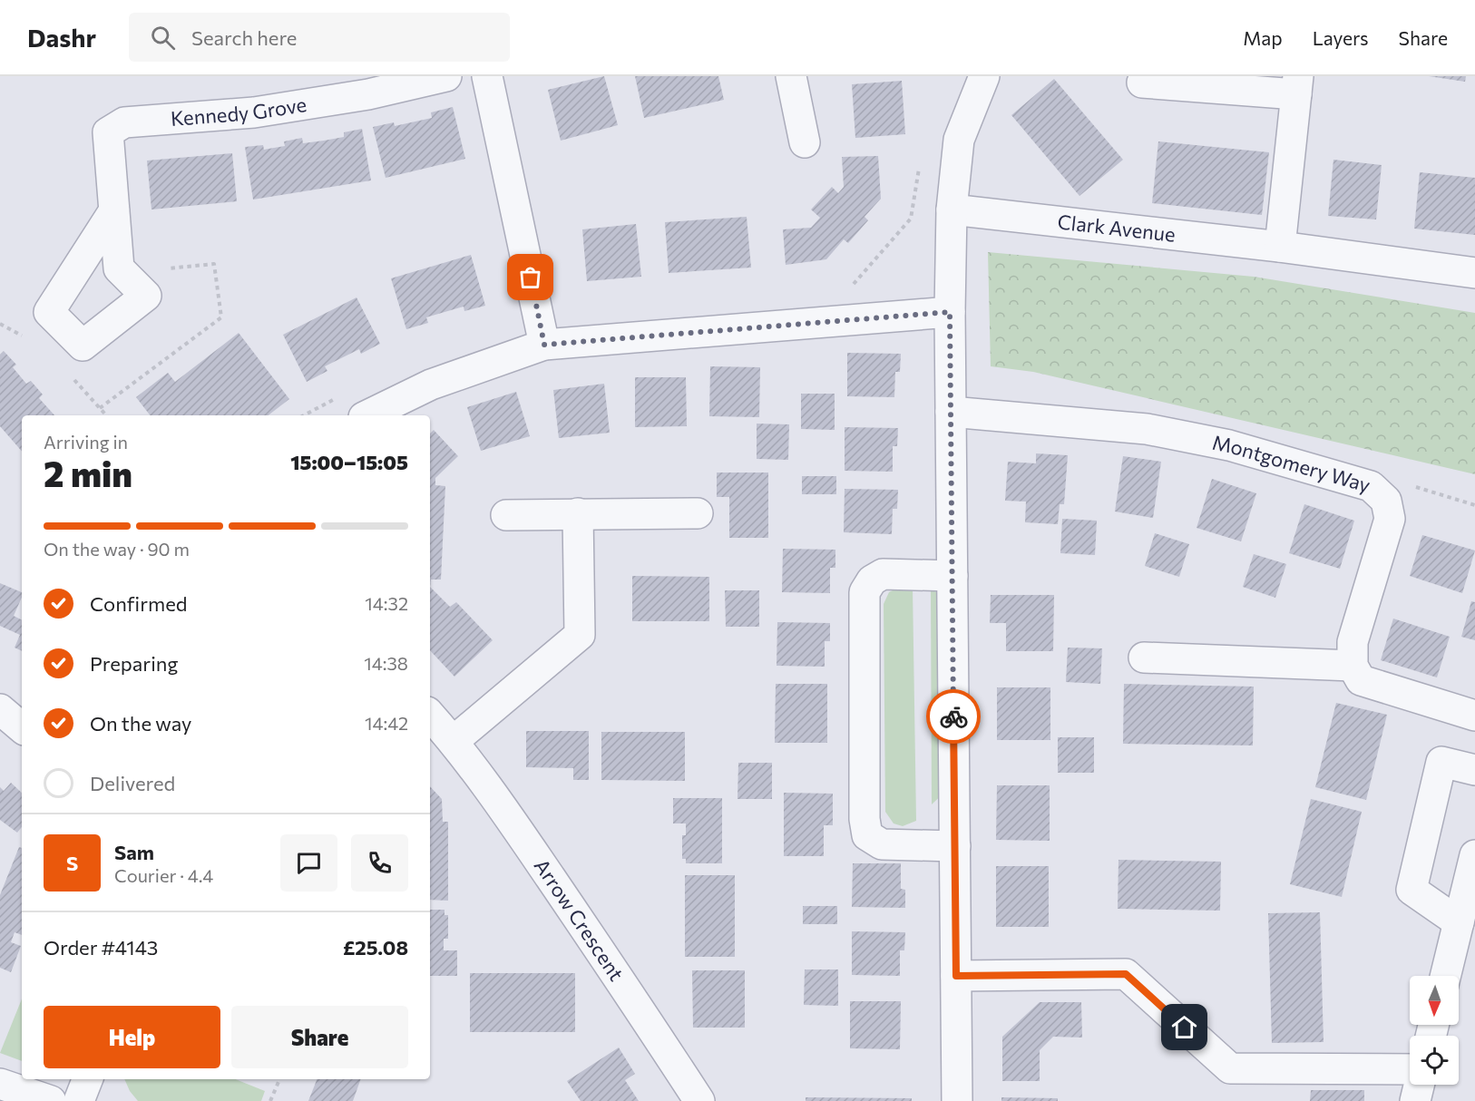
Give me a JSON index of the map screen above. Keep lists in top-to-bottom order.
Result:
{
  "streets": {
    "street": [
      "Kennedy Grove",
      "Clark Avenue",
      "Montgomery Way",
      "Arrow Crescent"
    ]
  },
  "north": "bottom",
  "page": {
    "header": "Dashr",
    "search": "Search here",
    "nav": ["Map", "Layers", "Share"],
    "heading": ["2 min", "Arriving in", "15:00–15:05"],
    "panel": [
      "Sam",
      "Courier · 4.4",
      "Order #4143",
      "£25.08"
    ],
    "bar": "On the way · 90 m",
    "list": [
      ["Confirmed", "14:32"],
      ["Preparing", "14:38"],
      ["On the way", "14:42"],
      "Delivered"
    ],
    "round": "S",
    "buttons": ["Help", "Share"]
  }
}
